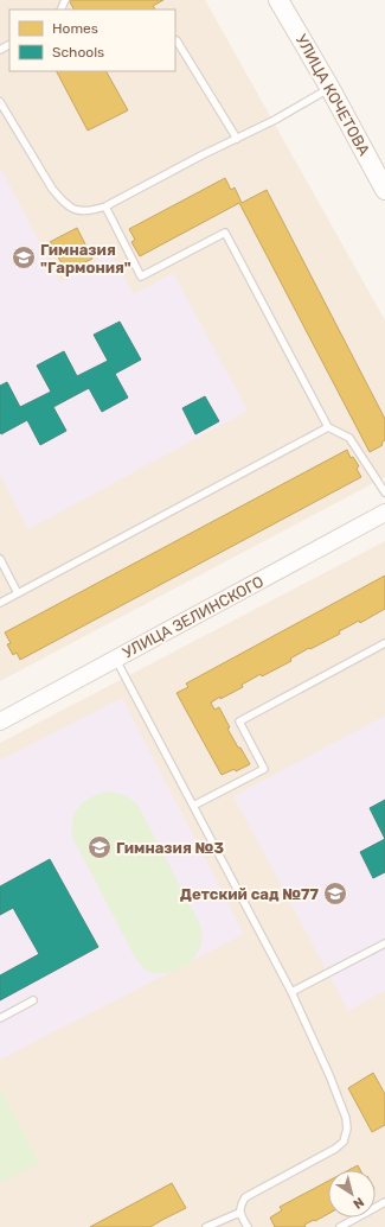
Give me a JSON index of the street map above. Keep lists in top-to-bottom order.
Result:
{
  "streets": {
    "main road": ["УЛИЦА КОЧЕТОВА"],
    "street": ["УЛИЦА ЗЕЛИНСКОГО"]
  },
  "places": {
    "school or university": ["Гимназия \"Гармония\"", "Гимназия №3", "Детский сад №77"]
  },
  "legend": ["Homes", "Schools"],
  "north": "bottom right"
}
